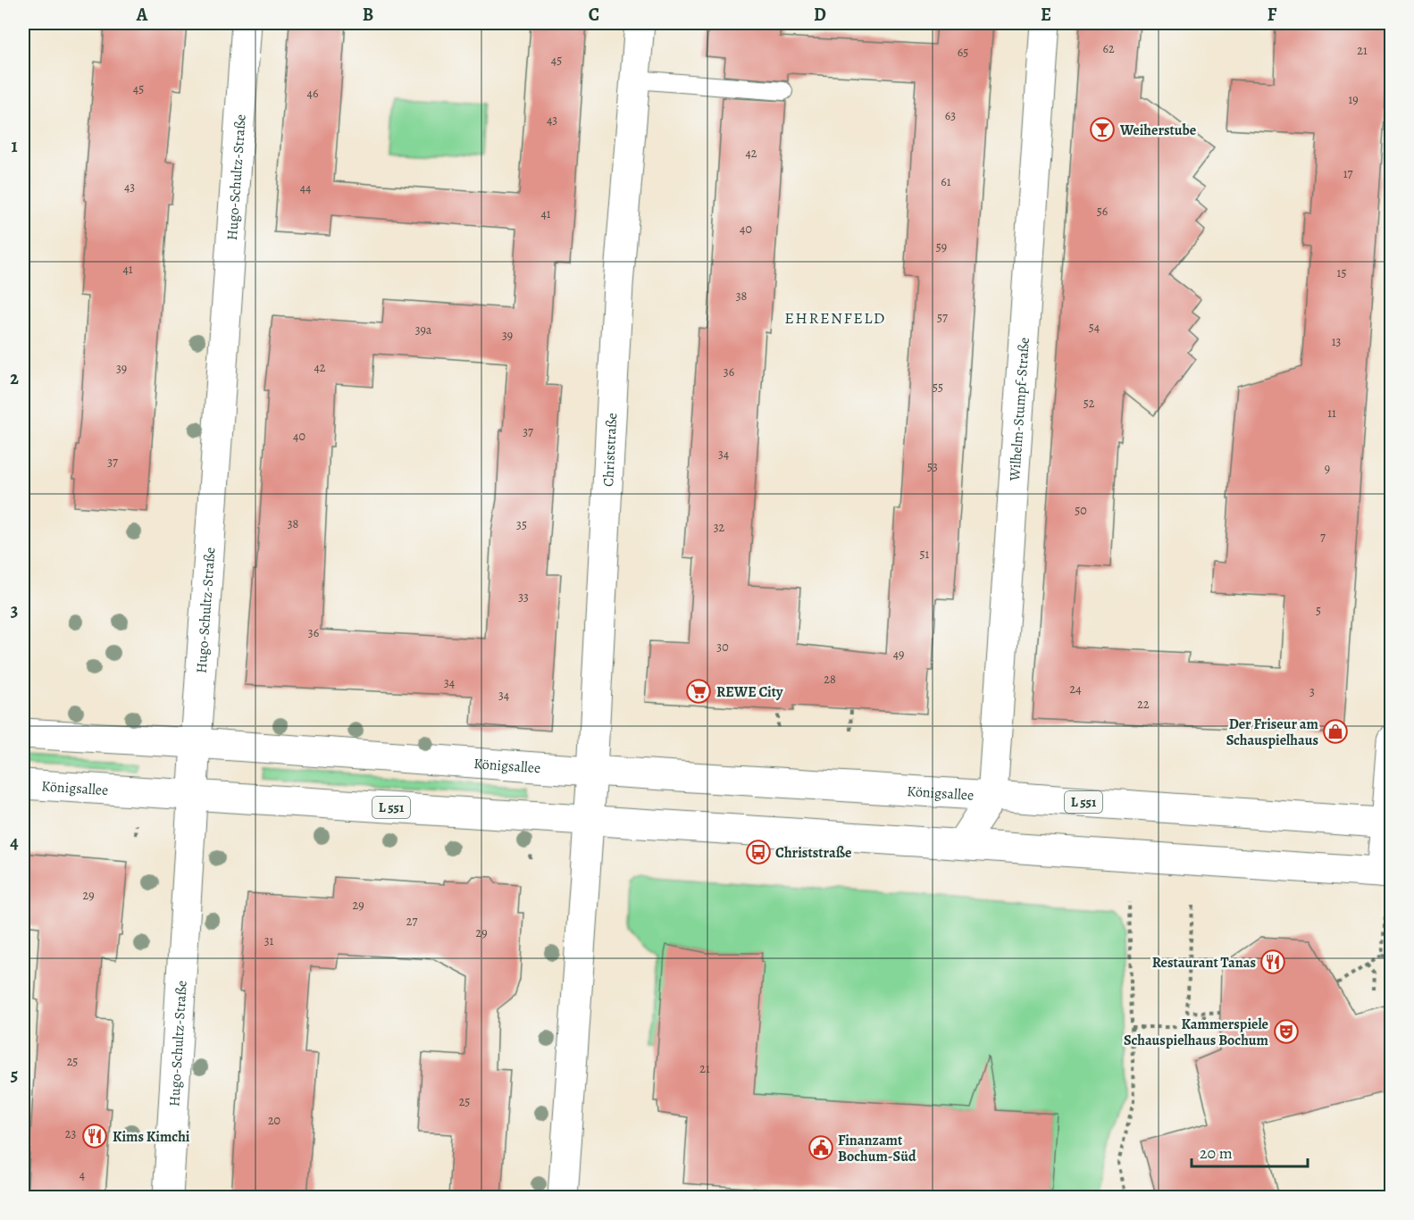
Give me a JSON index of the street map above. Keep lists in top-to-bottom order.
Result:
{
  "streets": {
    "street": [
      "Hugo-Schultz-Straße",
      "Wilhelm-Stumpf-Straße",
      "Christstraße",
      "Königsallee",
      "L 551"
    ]
  },
  "crossings": [
    ["Hugo-Schultz-Straße", "Königsallee"],
    ["Wilhelm-Stumpf-Straße", "Königsallee"],
    ["Christstraße", "Königsallee"]
  ],
  "districts": ["EHRENFELD"],
  "places": {
    "bar": ["Weiherstube"],
    "supermarket": ["REWE City"],
    "shop": ["Der Friseur am Schauspielhaus"],
    "bus stop": ["Christstraße"],
    "restaurant": ["Restaurant Tanas", "Kims Kimchi"],
    "theatre": ["Kammerspiele Schauspielhaus Bochum"],
    "public building": ["Finanzamt Bochum-Süd"]
  },
  "house_numbers": [
    "62",
    "21",
    "65",
    "45",
    "45",
    "46",
    "19",
    "63",
    "43",
    "42",
    "17",
    "61",
    "43",
    "44",
    "56",
    "41",
    "40",
    "59",
    "41",
    "15",
    "38",
    "57",
    "54",
    "39a",
    "39",
    "13",
    "42",
    "39",
    "36",
    "55",
    "52",
    "11",
    "37",
    "40",
    "34",
    "37",
    "53",
    "9",
    "50",
    "38",
    "35",
    "32",
    "7",
    "51",
    "33",
    "5",
    "36",
    "30",
    "49",
    "28",
    "34",
    "24",
    "3",
    "34",
    "22",
    "29",
    "29",
    "27",
    "29",
    "31",
    "25",
    "21",
    "25",
    "20",
    "23",
    "4"
  ],
  "scale_bar": "20 m",
  "grid": {
    "columns": [
      "A",
      "B",
      "C",
      "D",
      "E",
      "F"
    ],
    "rows": [
      "1",
      "2",
      "3",
      "4",
      "5"
    ]
  }
}
